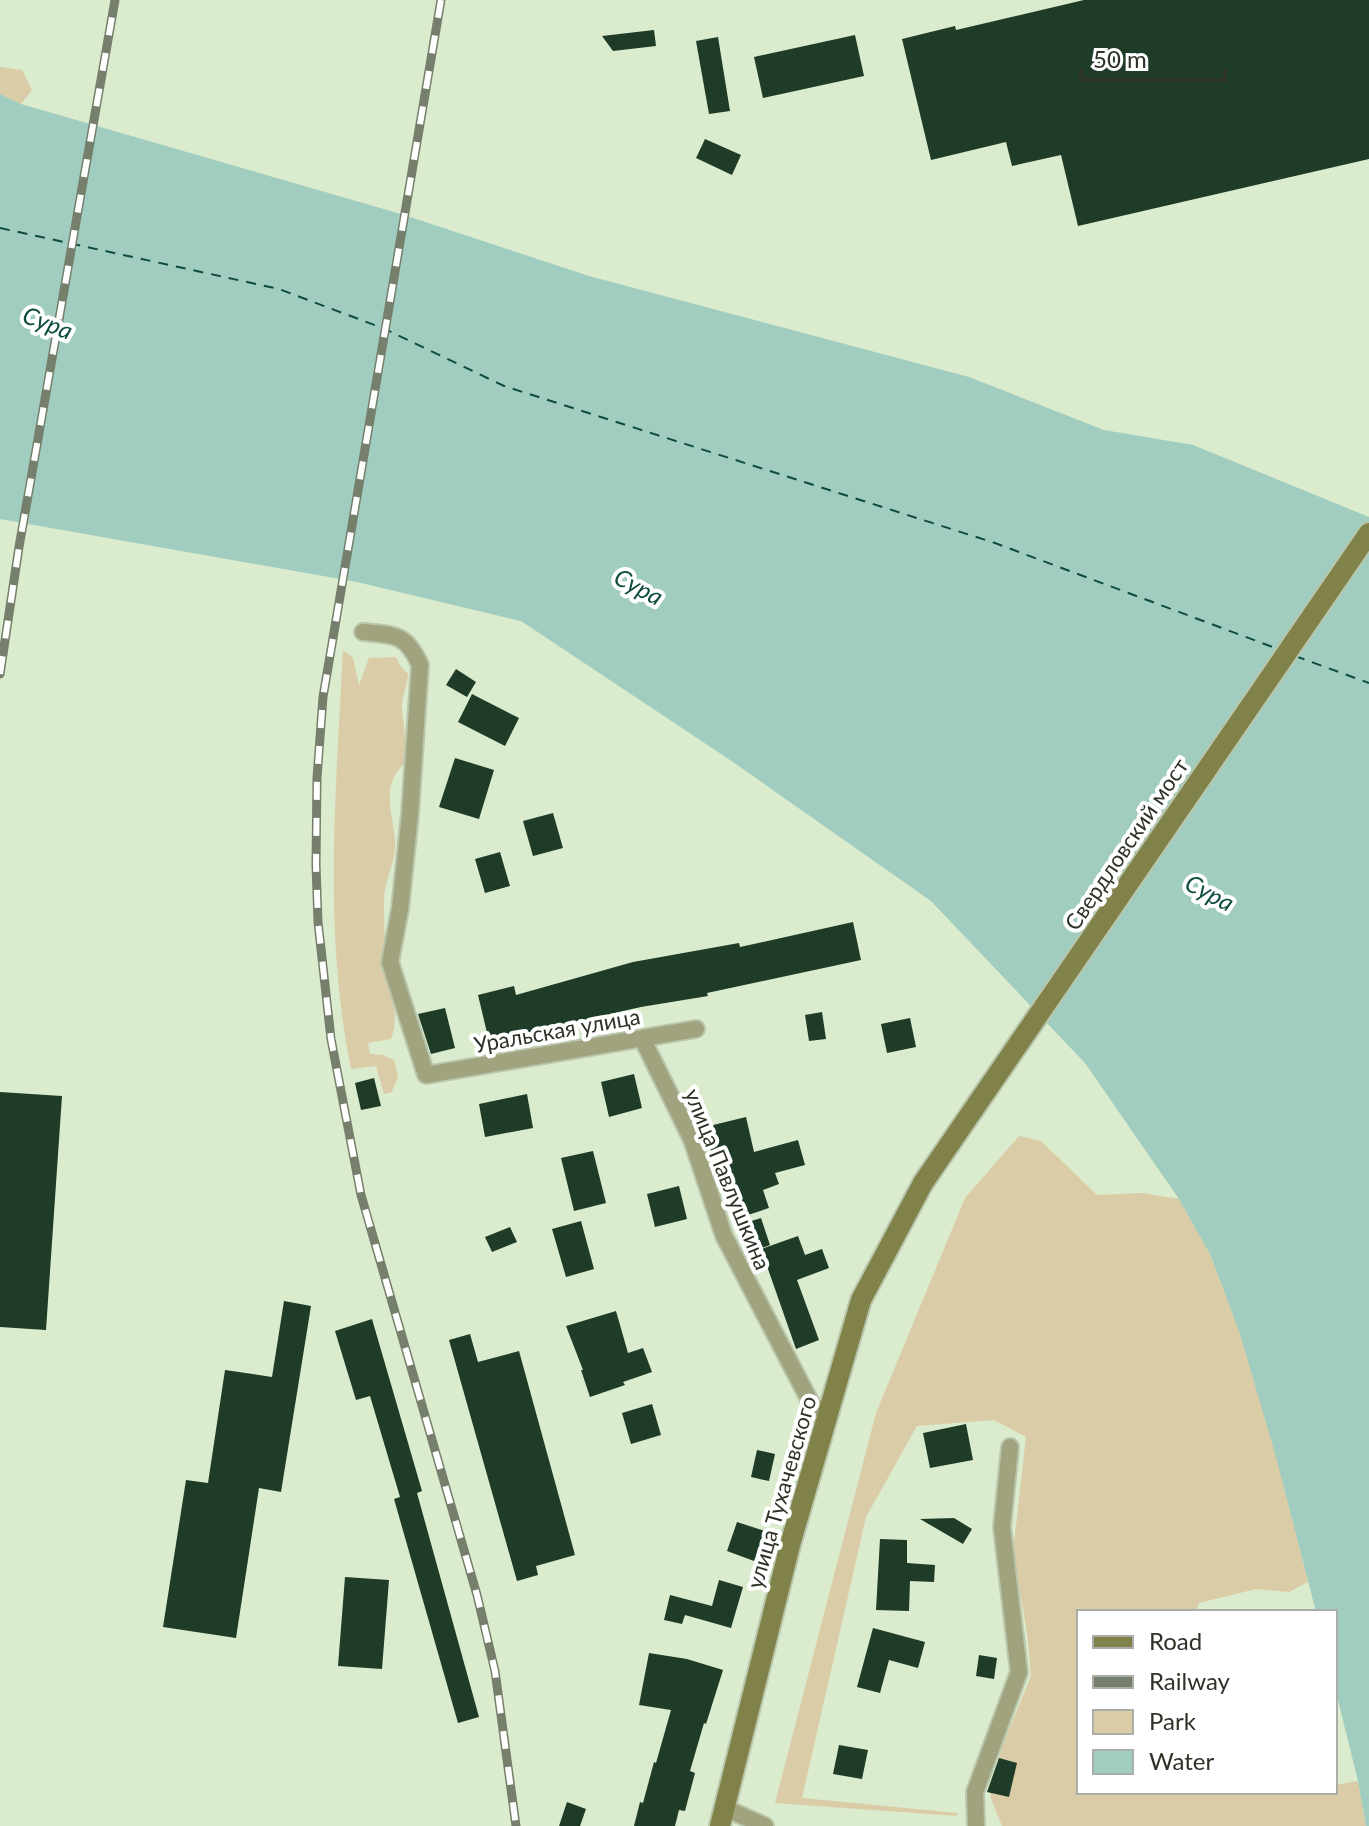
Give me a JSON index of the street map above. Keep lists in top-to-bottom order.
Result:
{
  "streets": {
    "main road": ["Свердловский мост", "улица Тухачевского"],
    "street": ["Уральская улица", "улица Павлушкина"]
  },
  "crossings": [
    ["Свердловский мост", "улица Тухачевского"],
    ["Уральская улица", "улица Павлушкина"],
    ["улица Павлушкина", "улица Тухачевского"]
  ],
  "water": ["Сура"],
  "legend": [
    "Road",
    "Railway",
    "Park",
    "Water"
  ],
  "scale_bar": "50 m"
}
